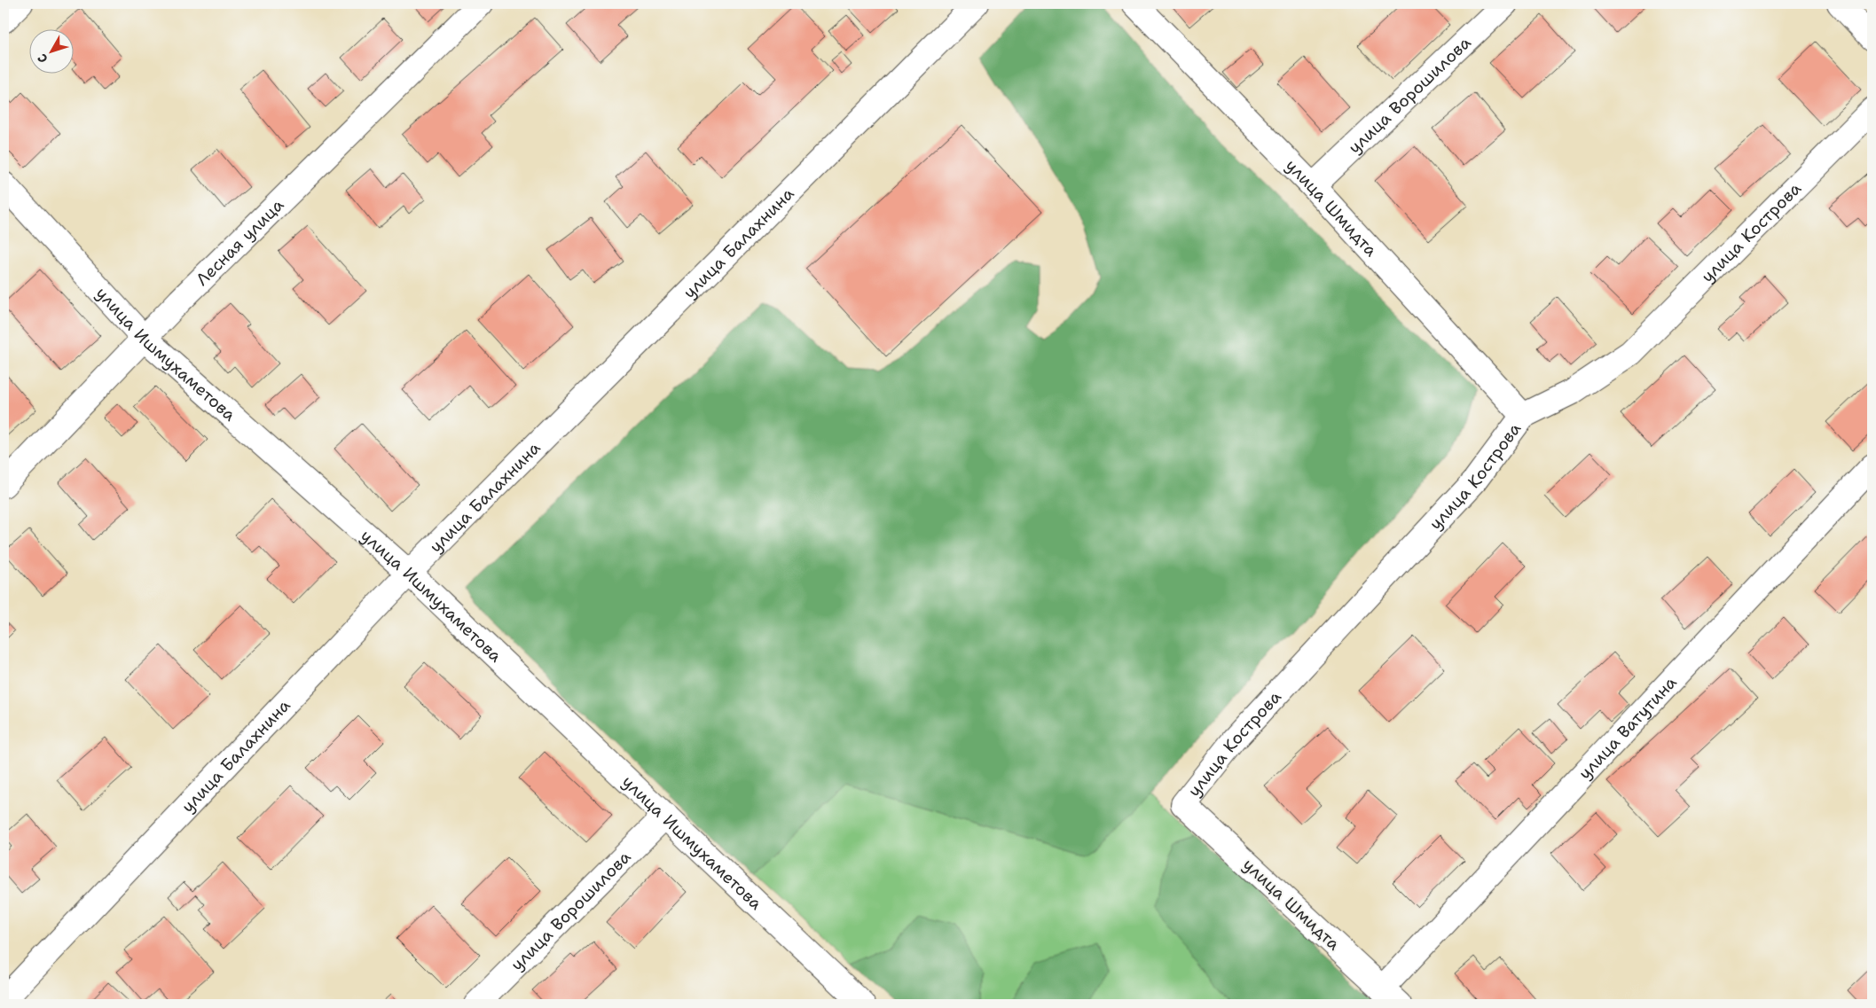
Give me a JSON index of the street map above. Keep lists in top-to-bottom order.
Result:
{
  "streets": {
    "street": [
      "улица Ворошилова",
      "улица Шмидта",
      "улица Кострова",
      "Лесная улица",
      "улица Балахнина",
      "улица Ишмухаметова",
      "улица Ватутина"
    ]
  },
  "crossings": [
    ["улица Ворошилова", "улица Шмидта"],
    ["улица Ворошилова", "улица Ишмухаметова"],
    ["улица Шмидта", "улица Кострова"],
    ["улица Шмидта", "улица Ватутина"],
    ["Лесная улица", "улица Ишмухаметова"],
    ["улица Балахнина", "улица Ишмухаметова"]
  ],
  "north": "bottom left"
}
